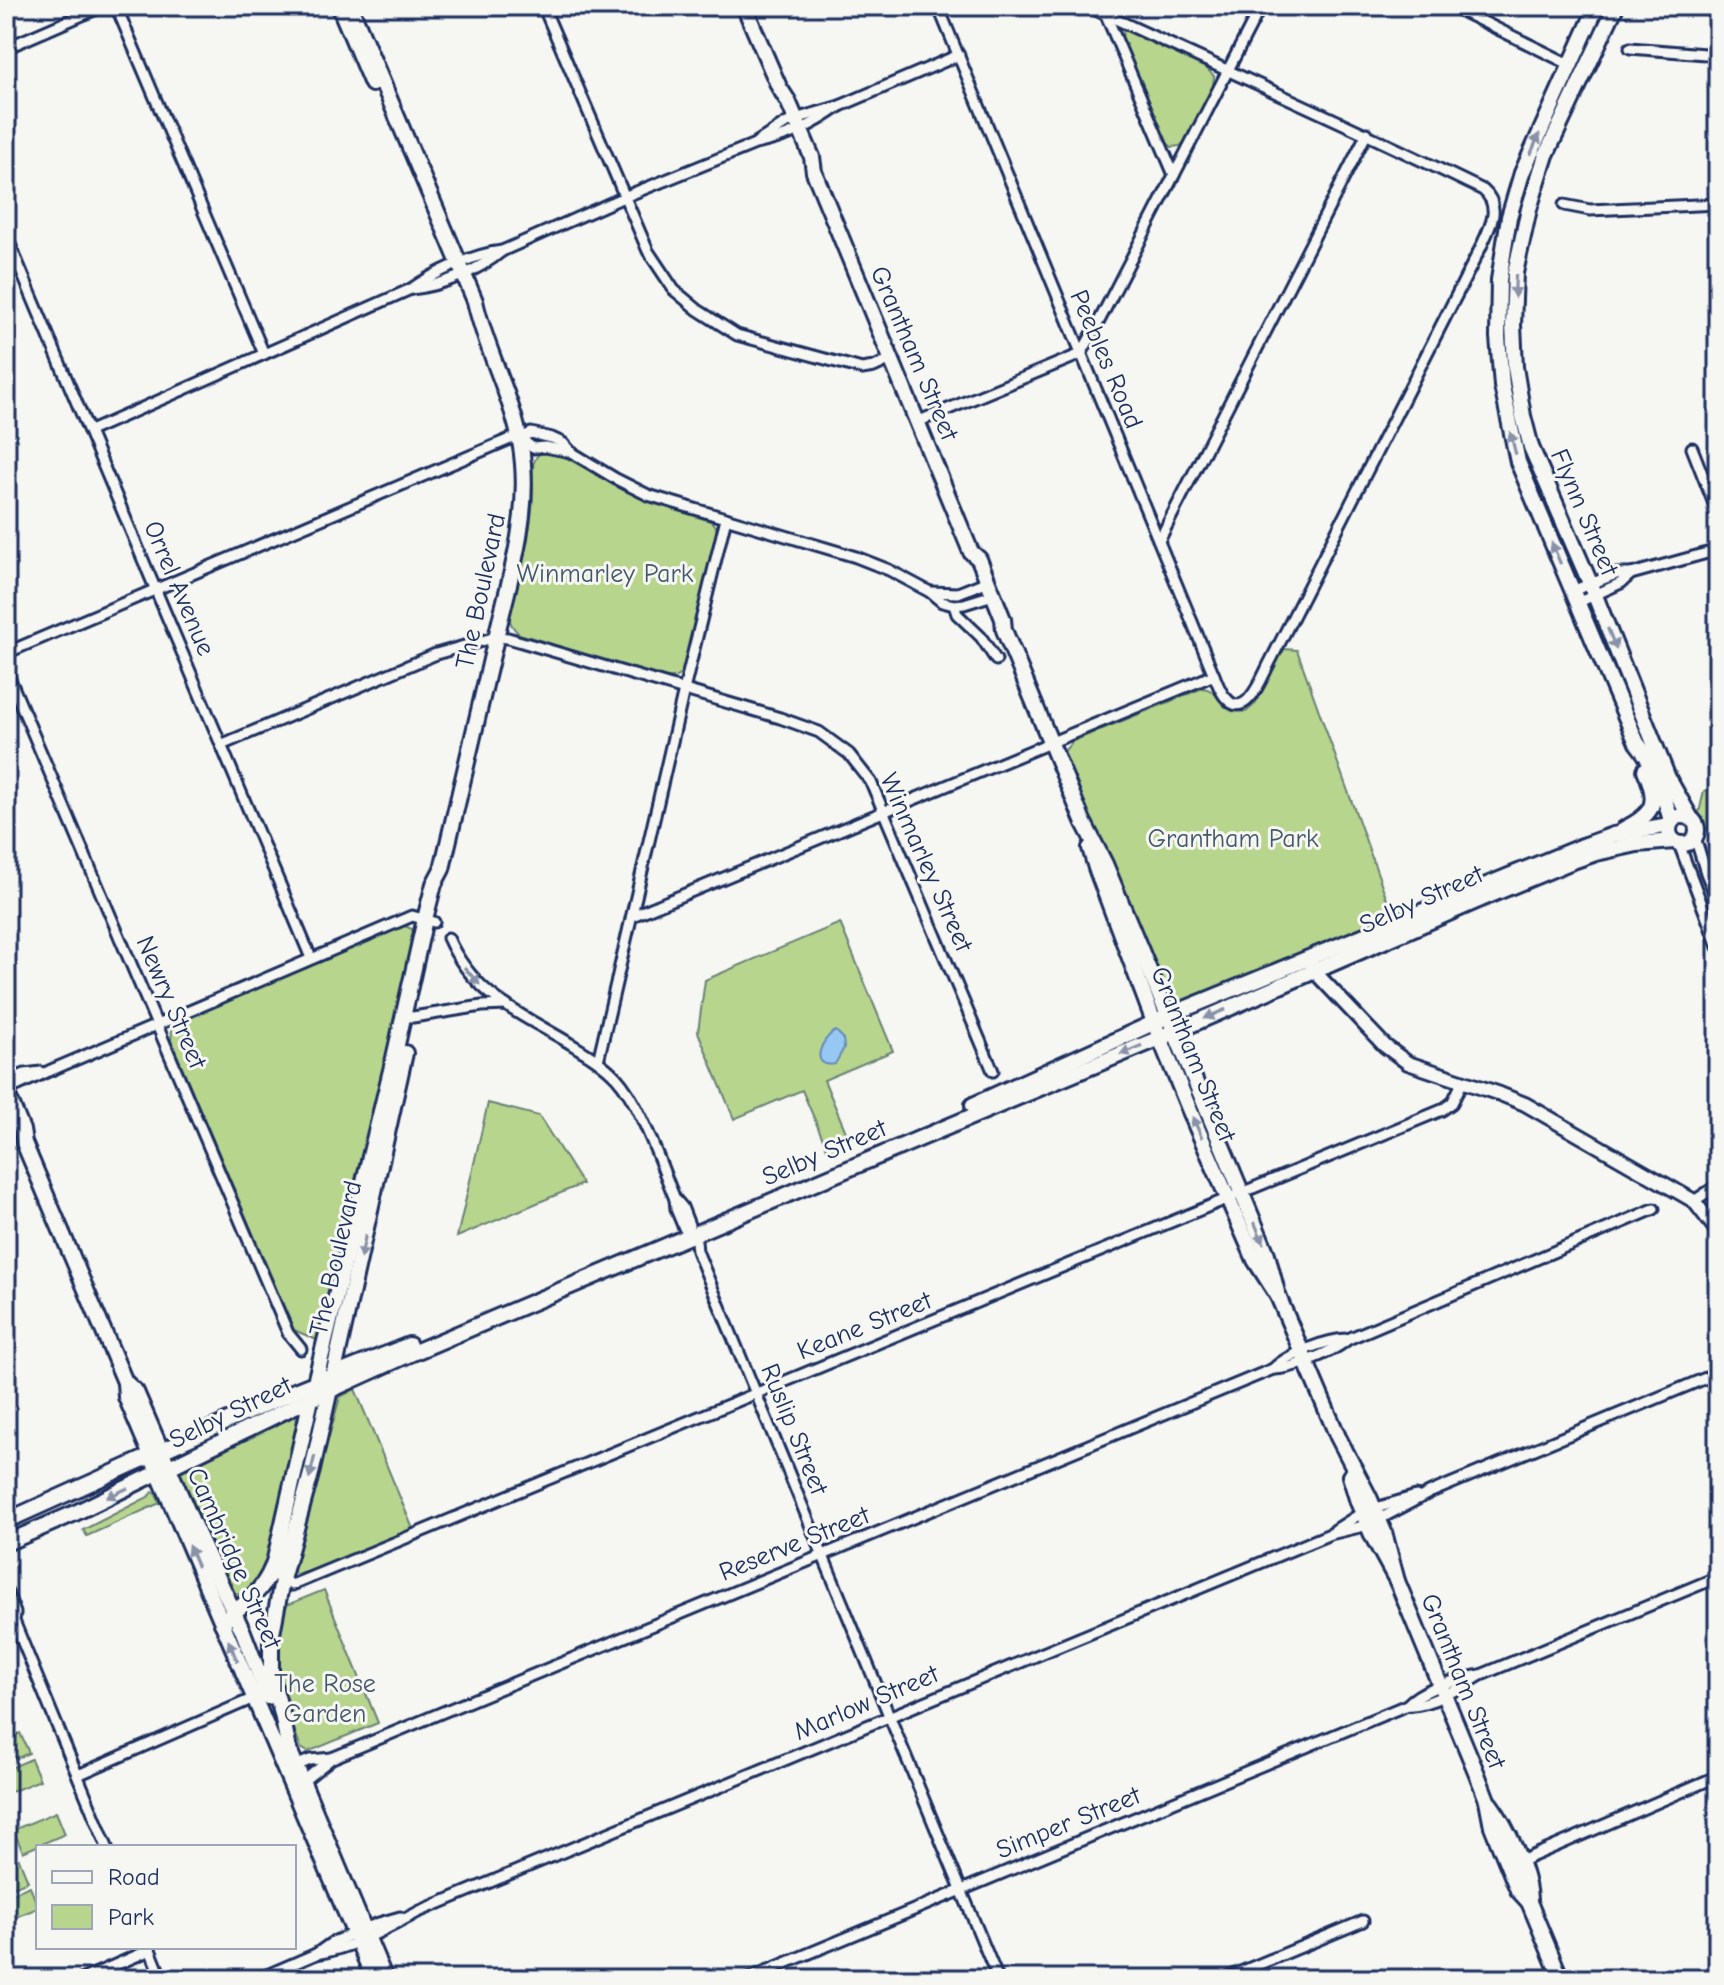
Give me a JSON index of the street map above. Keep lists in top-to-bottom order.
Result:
{
  "streets": {
    "main road": [
      "Grantham Street",
      "Flynn Street",
      "The Boulevard",
      "Selby Street",
      "Cambridge Street"
    ],
    "street": [
      "Peebles Road",
      "Orrel Avenue",
      "Winmarley Street",
      "Newry Street",
      "Keane Street",
      "Ruslip Street",
      "Reserve Street",
      "Marlow Street",
      "Simper Street"
    ]
  },
  "crossings": [
    ["Grantham Street", "Selby Street"],
    ["Grantham Street", "Keane Street"],
    ["Grantham Street", "Reserve Street"],
    ["Grantham Street", "Marlow Street"],
    ["Grantham Street", "Simper Street"],
    ["Flynn Street", "Selby Street"],
    ["The Boulevard", "Winmarley Street"],
    ["The Boulevard", "Selby Street"],
    ["The Boulevard", "Keane Street"],
    ["The Boulevard", "Cambridge Street"],
    ["Selby Street", "Ruslip Street"],
    ["Selby Street", "Cambridge Street"],
    ["Keane Street", "Ruslip Street"],
    ["Ruslip Street", "Reserve Street"],
    ["Ruslip Street", "Marlow Street"],
    ["Ruslip Street", "Simper Street"],
    ["Reserve Street", "Cambridge Street"],
    ["Cambridge Street", "Marlow Street"]
  ],
  "parks": ["Winmarley Park", "Grantham Park", "The Rose Garden"],
  "legend": ["Road", "Park"]
}
